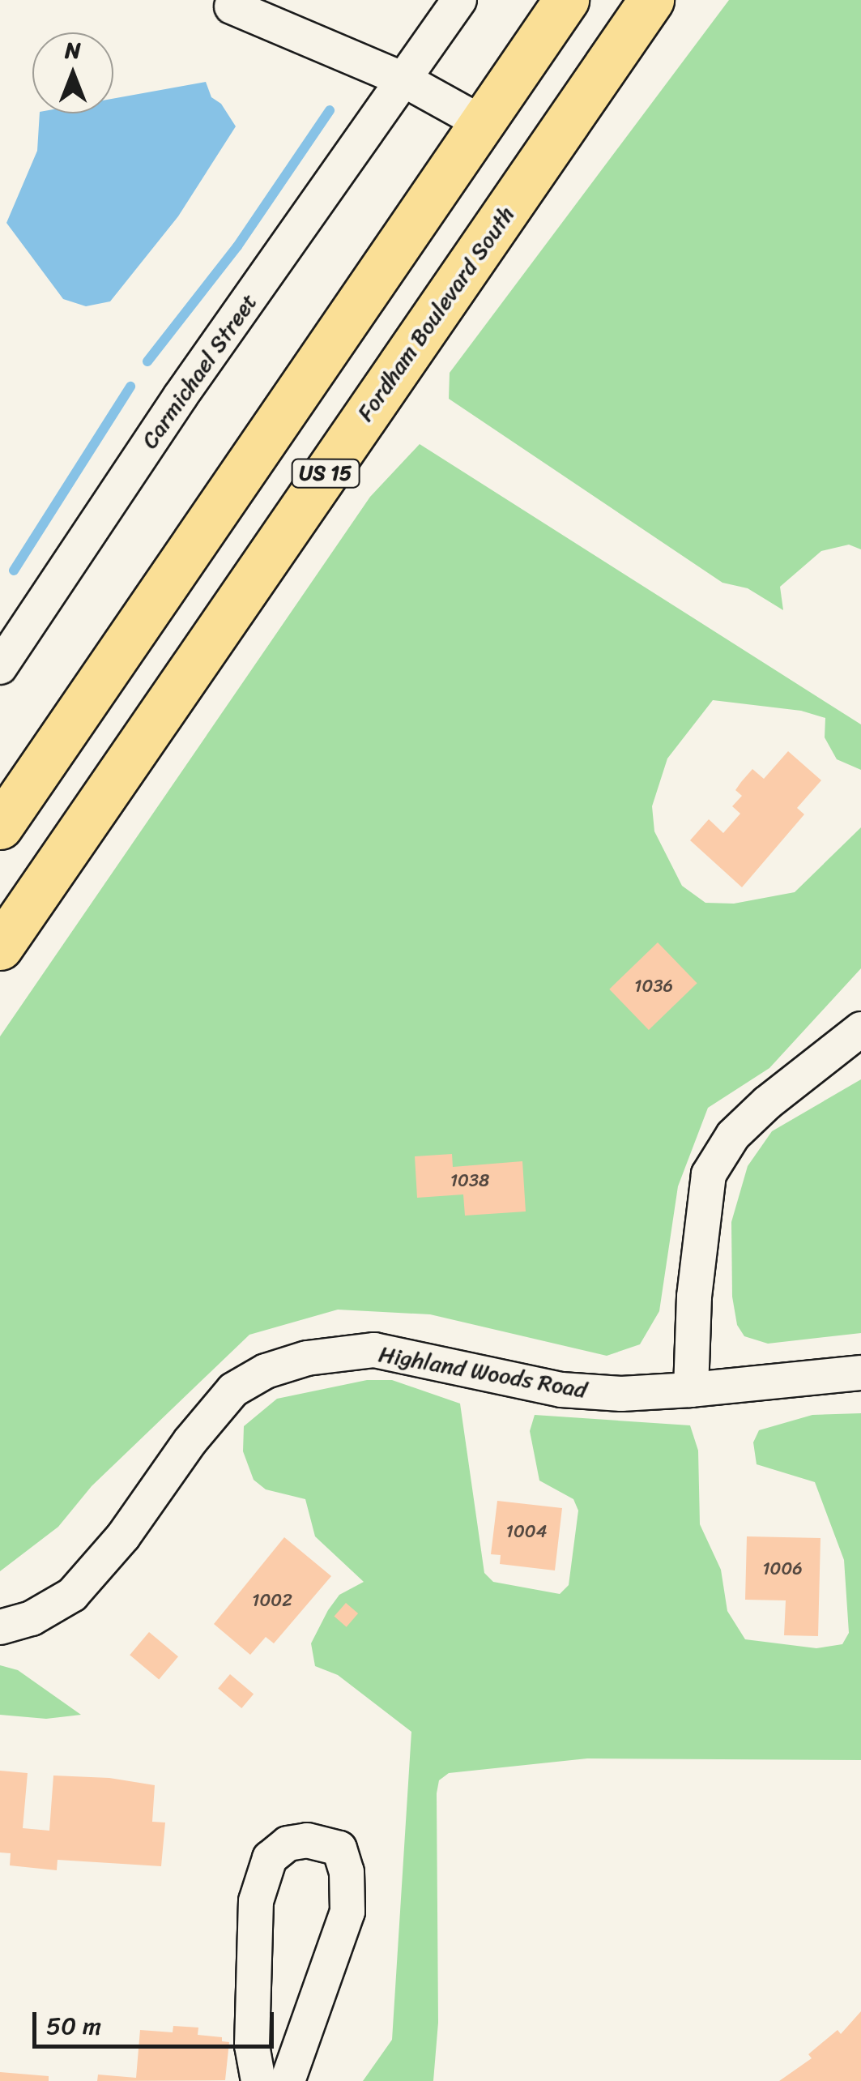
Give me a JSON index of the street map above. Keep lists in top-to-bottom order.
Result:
{
  "streets": {
    "highway": ["Fordham Boulevard South", "US 15"],
    "street": ["Carmichael Street", "Highland Woods Road"]
  },
  "house_numbers": [
    "1036",
    "1038",
    "1004",
    "1006",
    "1002"
  ],
  "scale_bar": "50 m",
  "north": "top"
}
